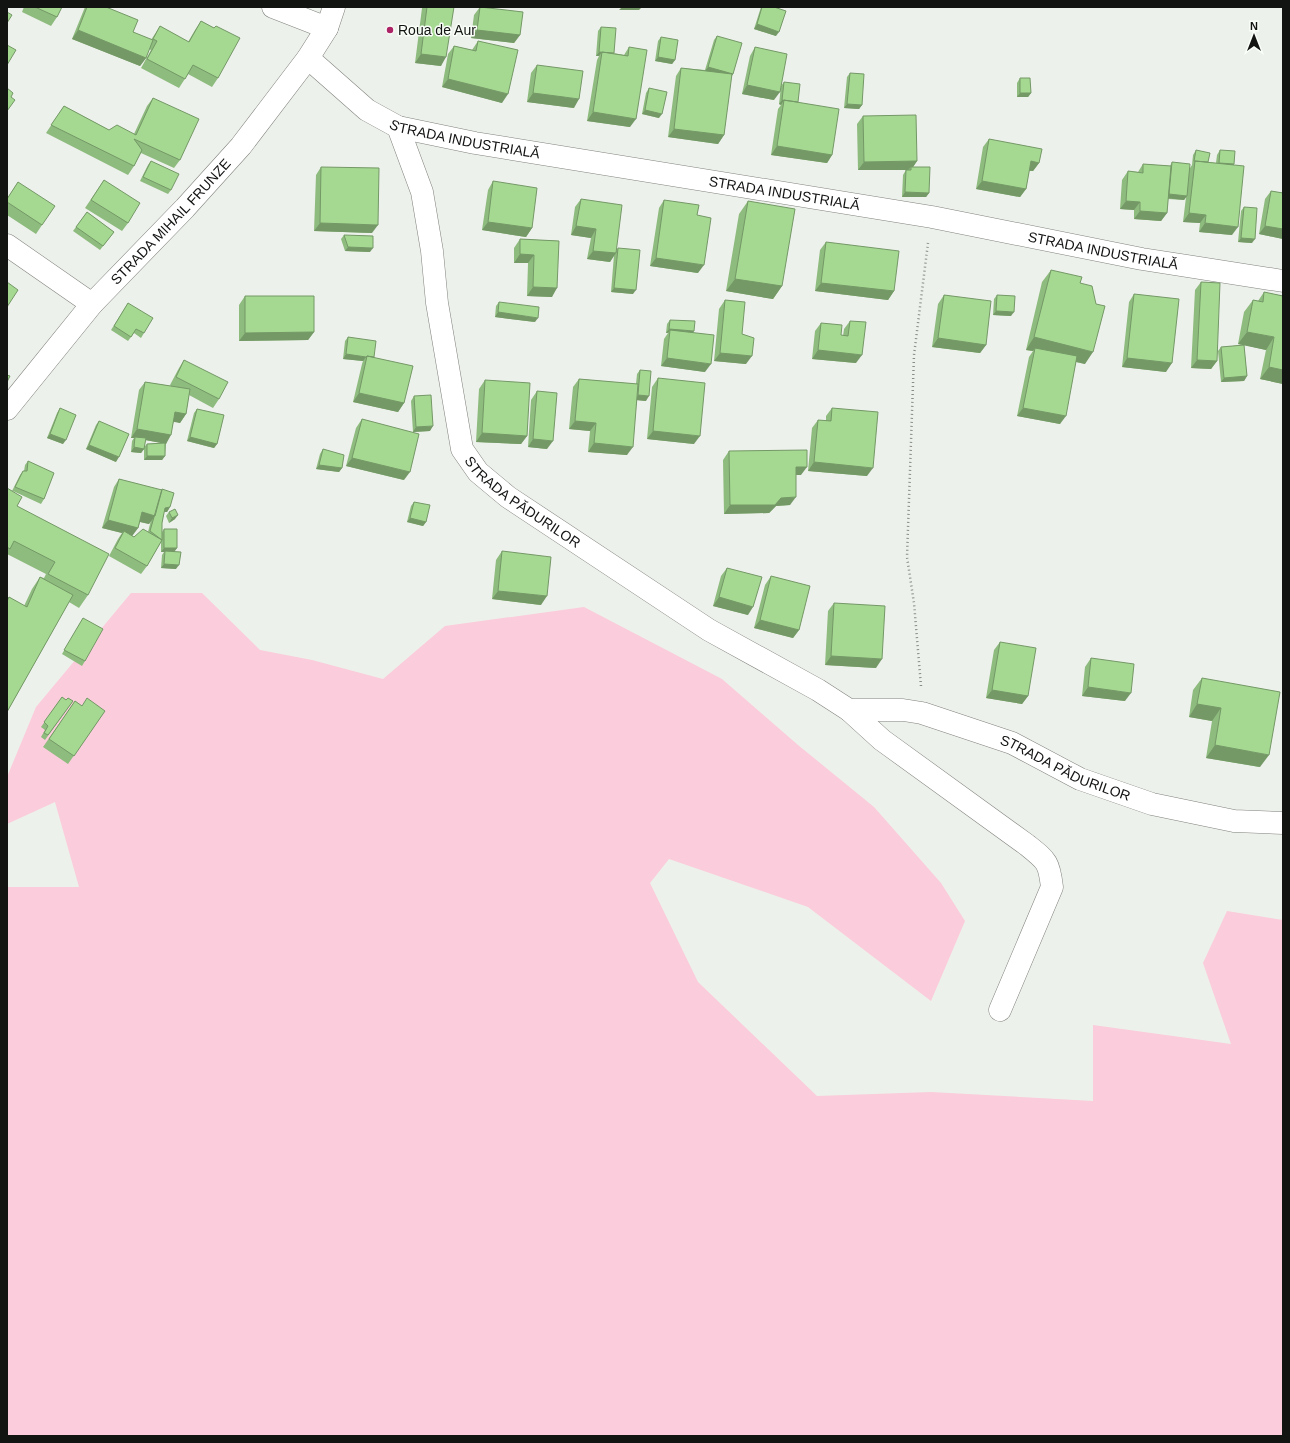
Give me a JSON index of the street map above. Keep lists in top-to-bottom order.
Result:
{
  "streets": {
    "street": ["STRADA INDUSTRIALĂ", "STRADA MIHAIL FRUNZE", "STRADA PĂDURILOR"]
  },
  "crossings": [
    ["STRADA INDUSTRIALĂ", "STRADA MIHAIL FRUNZE"],
    ["STRADA INDUSTRIALĂ", "STRADA PĂDURILOR"]
  ],
  "places": ["Roua de Aur"],
  "north": "top"
}
